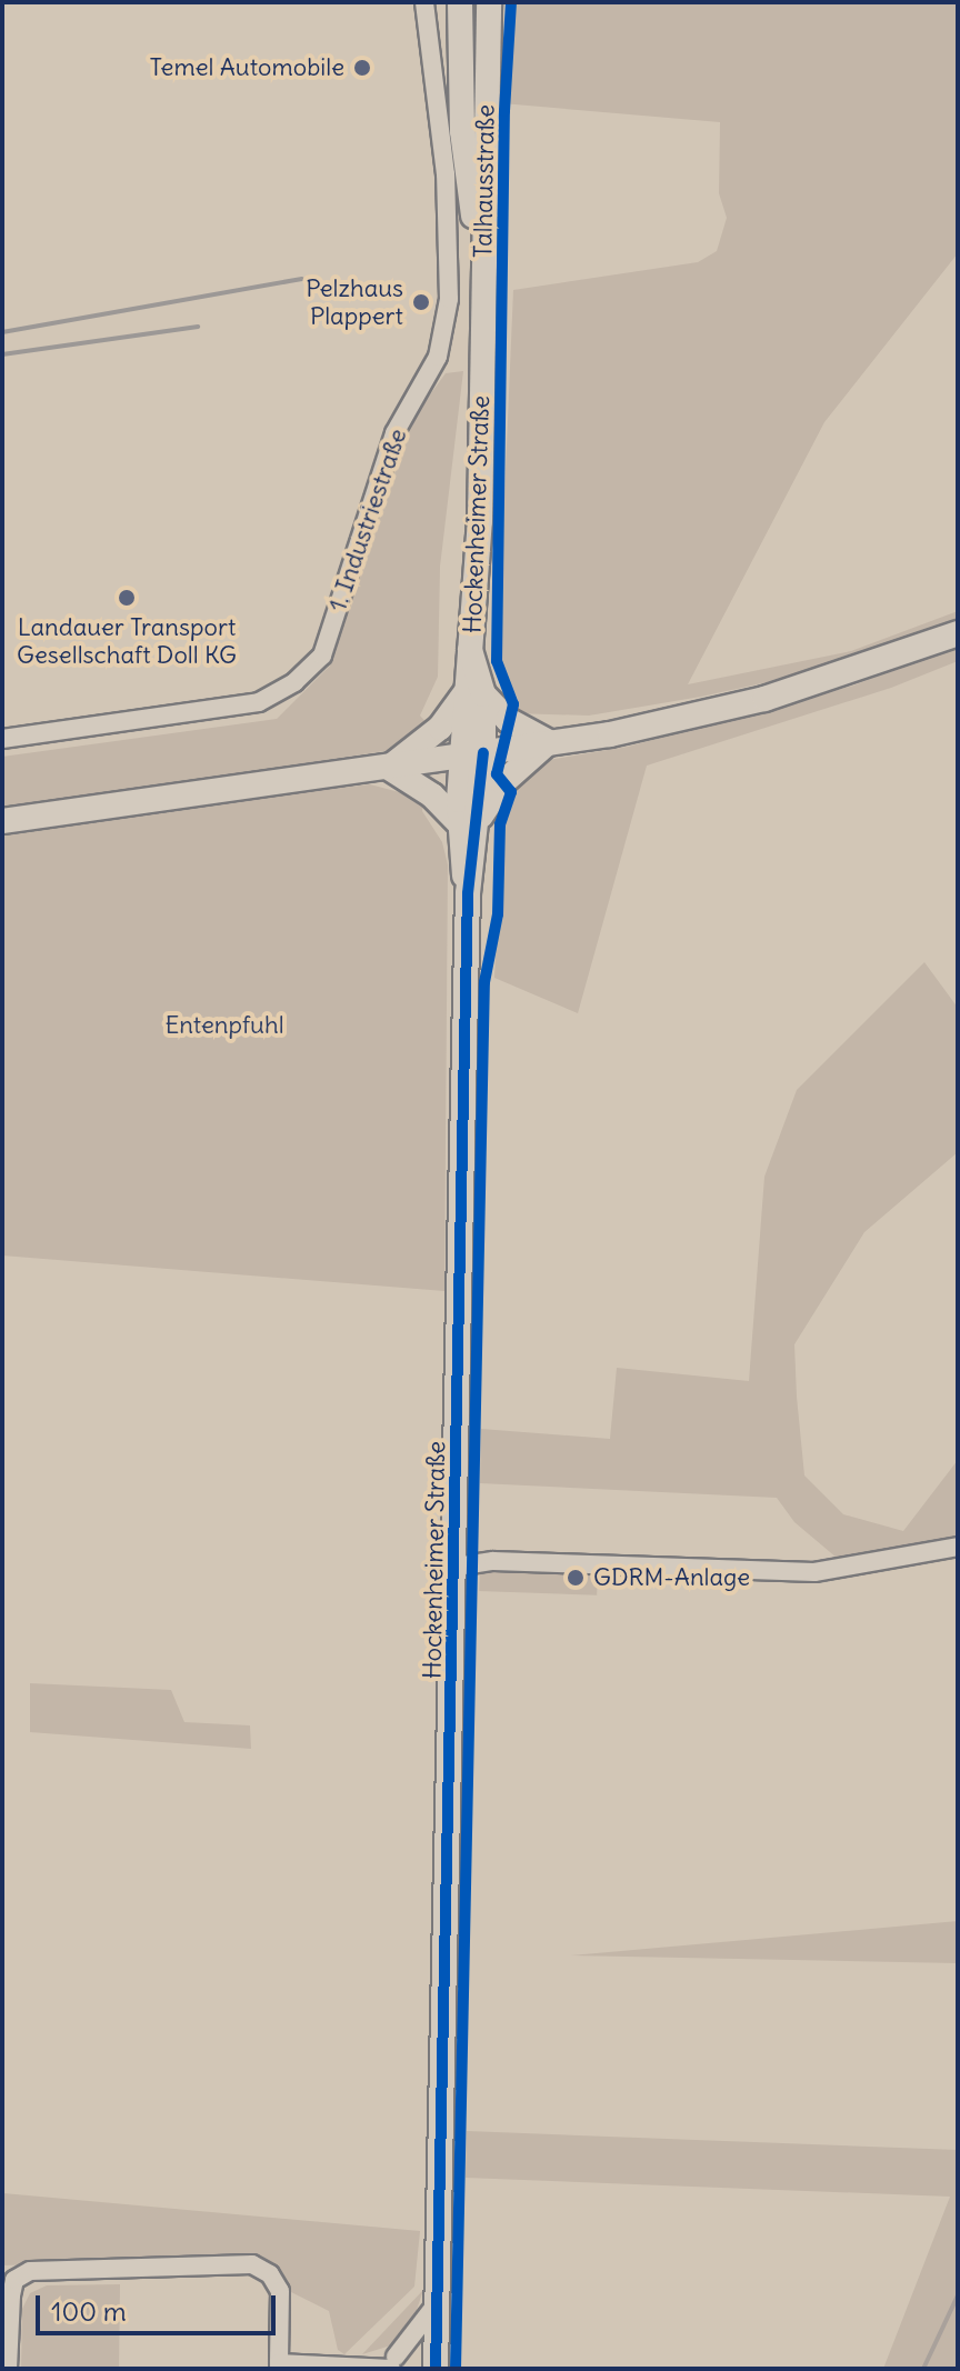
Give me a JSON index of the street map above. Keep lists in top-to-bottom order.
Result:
{
  "streets": {
    "main road": ["Talhausstraße", "Hockenheimer Straße"],
    "street": ["1. Industriestraße"]
  },
  "crossings": [
    ["Talhausstraße", "Hockenheimer Straße"]
  ],
  "parks": ["Entenpfuhl"],
  "places": [
    "Temel Automobile",
    "Pelzhaus Plappert",
    "Landauer Transport Gesellschaft Doll KG",
    "GDRM-Anlage"
  ],
  "scale_bar": "100 m"
}
